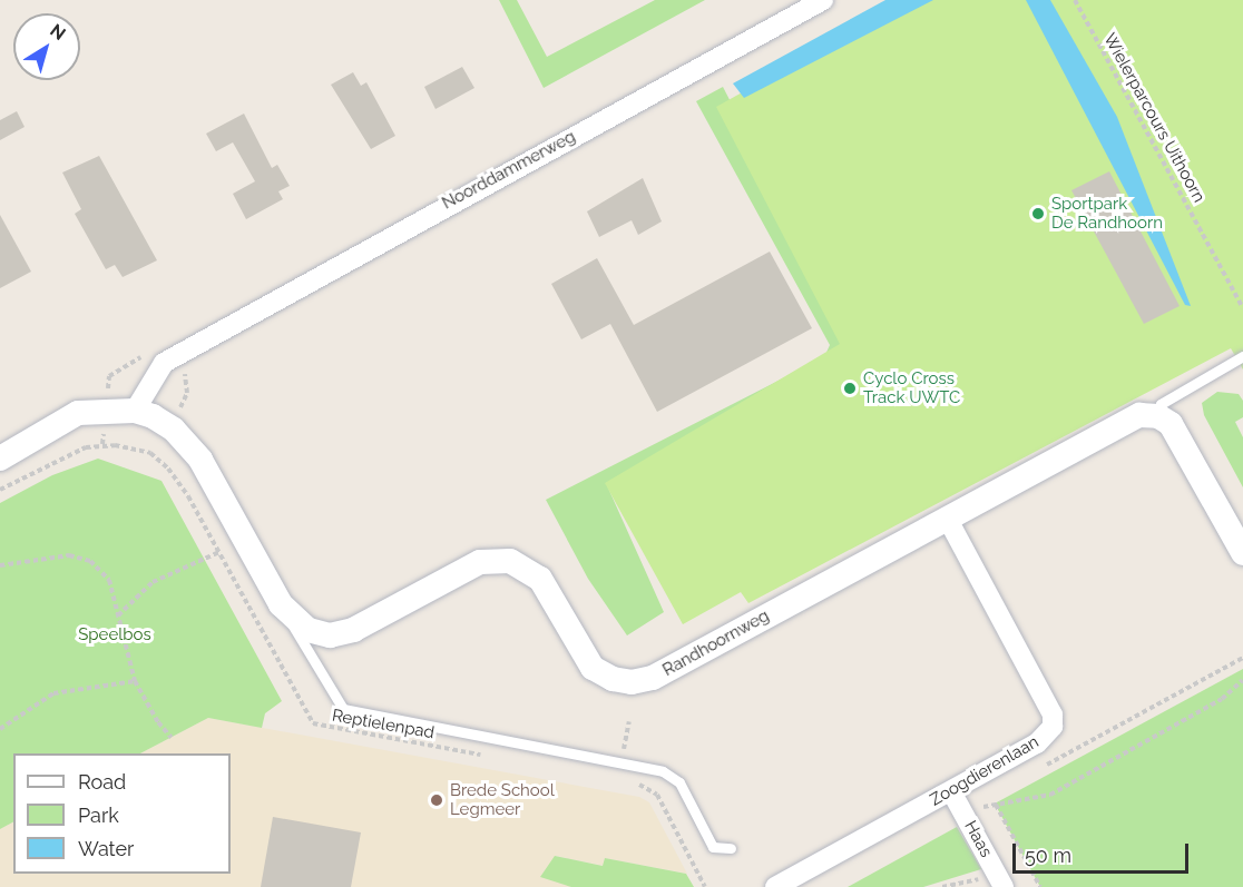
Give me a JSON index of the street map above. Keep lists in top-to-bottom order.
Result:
{
  "streets": {
    "street": [
      "Noorddammerweg",
      "Randhoornweg",
      "Zoogdierenlaan",
      "Haas"
    ],
    "path": ["Wielerparcours Uithoorn", "Reptielenpad"]
  },
  "crossings": [
    ["Randhoornweg", "Zoogdierenlaan"],
    ["Zoogdierenlaan", "Haas"]
  ],
  "parks": ["Speelbos"],
  "places": ["Sportpark De Randhoorn", "Cyclo Cross Track UWTC", "Brede School Legmeer"],
  "legend": ["Road", "Park", "Water"],
  "scale_bar": "50 m",
  "north": "top right"
}
